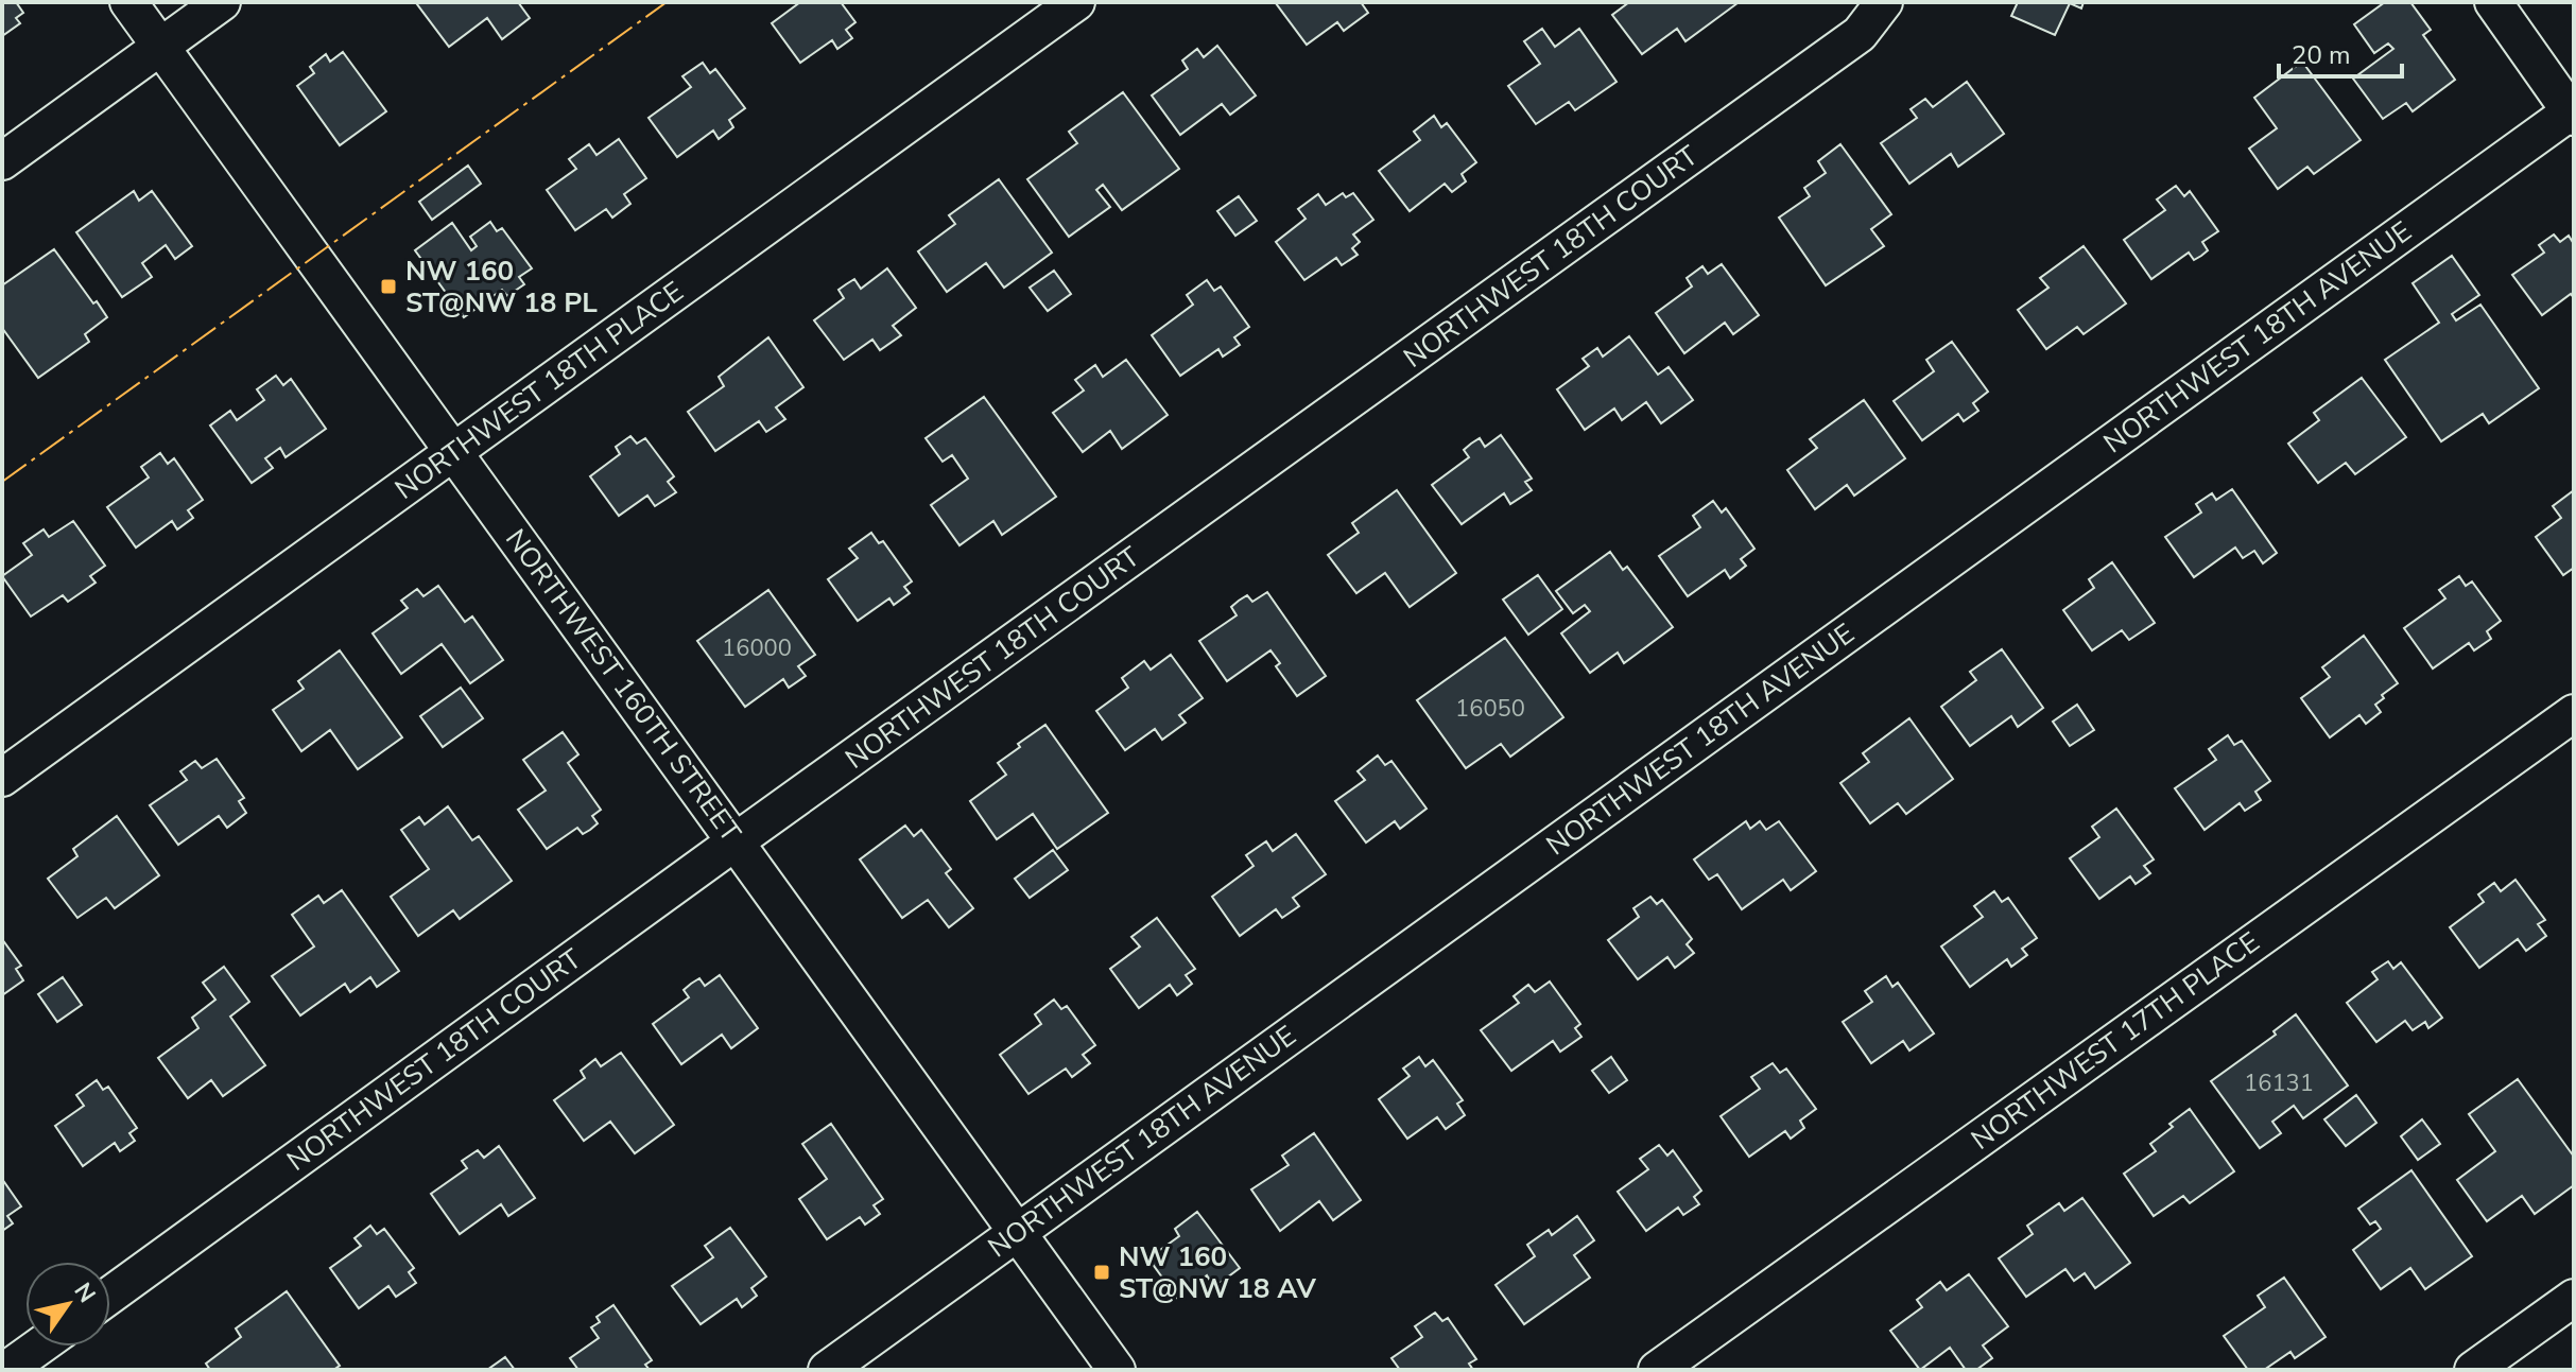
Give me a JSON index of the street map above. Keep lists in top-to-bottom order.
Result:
{
  "streets": {
    "street": [
      "NORTHWEST 18TH COURT",
      "NORTHWEST 18TH AVENUE",
      "NORTHWEST 18TH PLACE",
      "NORTHWEST 160TH STREET",
      "NORTHWEST 17TH PLACE"
    ]
  },
  "crossings": [
    ["NORTHWEST 18TH COURT", "NORTHWEST 160TH STREET"],
    ["NORTHWEST 18TH AVENUE", "NORTHWEST 160TH STREET"],
    ["NORTHWEST 18TH PLACE", "NORTHWEST 160TH STREET"]
  ],
  "places": {
    "transit": ["NW 160 ST@NW 18 PL", "NW 160 ST@NW 18 AV"]
  },
  "house_numbers": ["16000", "16050", "16131"],
  "scale_bar": "20 m",
  "north": "top right"
}
